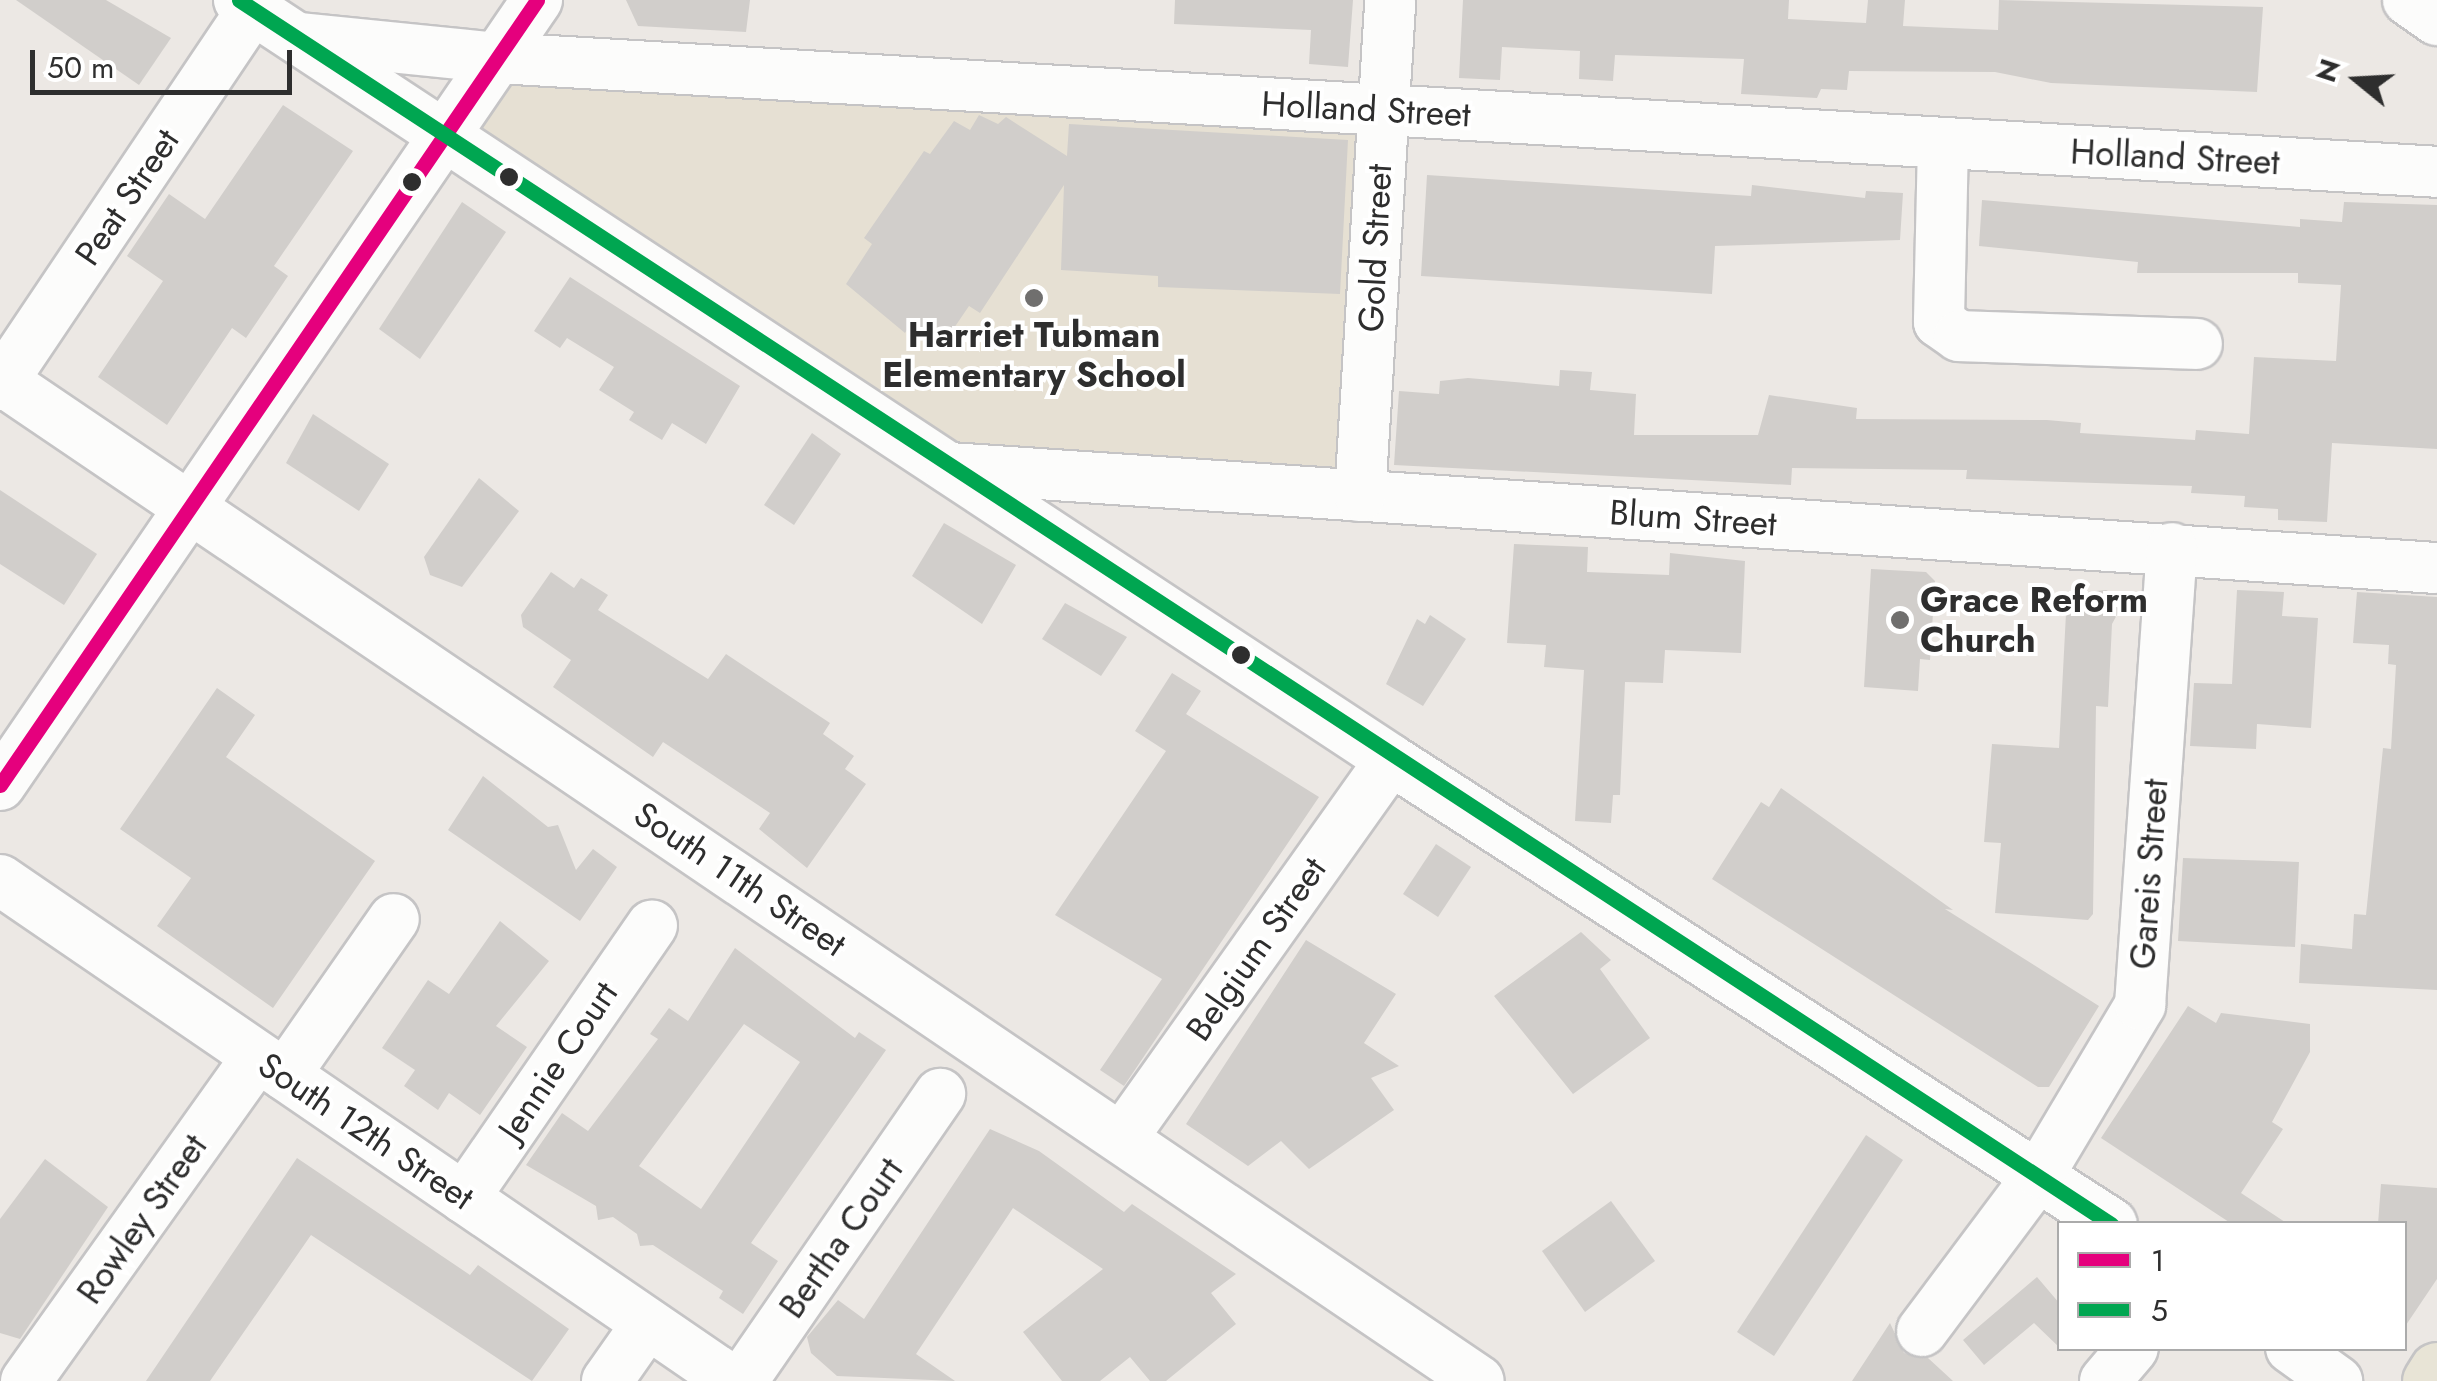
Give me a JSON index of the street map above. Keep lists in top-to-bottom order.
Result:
{
  "streets": {
    "street": [
      "Holland Street",
      "Peat Street",
      "Gold Street",
      "Blum Street",
      "Gareis Street",
      "South 11th Street",
      "Belgium Street",
      "Jennie Court",
      "South 12th Street",
      "Rowley Street",
      "Bertha Court"
    ]
  },
  "crossings": [
    ["Holland Street", "Gold Street"],
    ["Peat Street", "South 11th Street"],
    ["Gold Street", "Blum Street"],
    ["Blum Street", "Gareis Street"],
    ["South 11th Street", "Belgium Street"],
    ["Jennie Court", "South 12th Street"],
    ["South 12th Street", "Rowley Street"]
  ],
  "places": ["Harriet Tubman Elementary School", "Grace Reform Church"],
  "lines": ["transit line 1", "transit line 5"],
  "legend": ["1", "5"],
  "scale_bar": "50 m",
  "north": "left"
}
